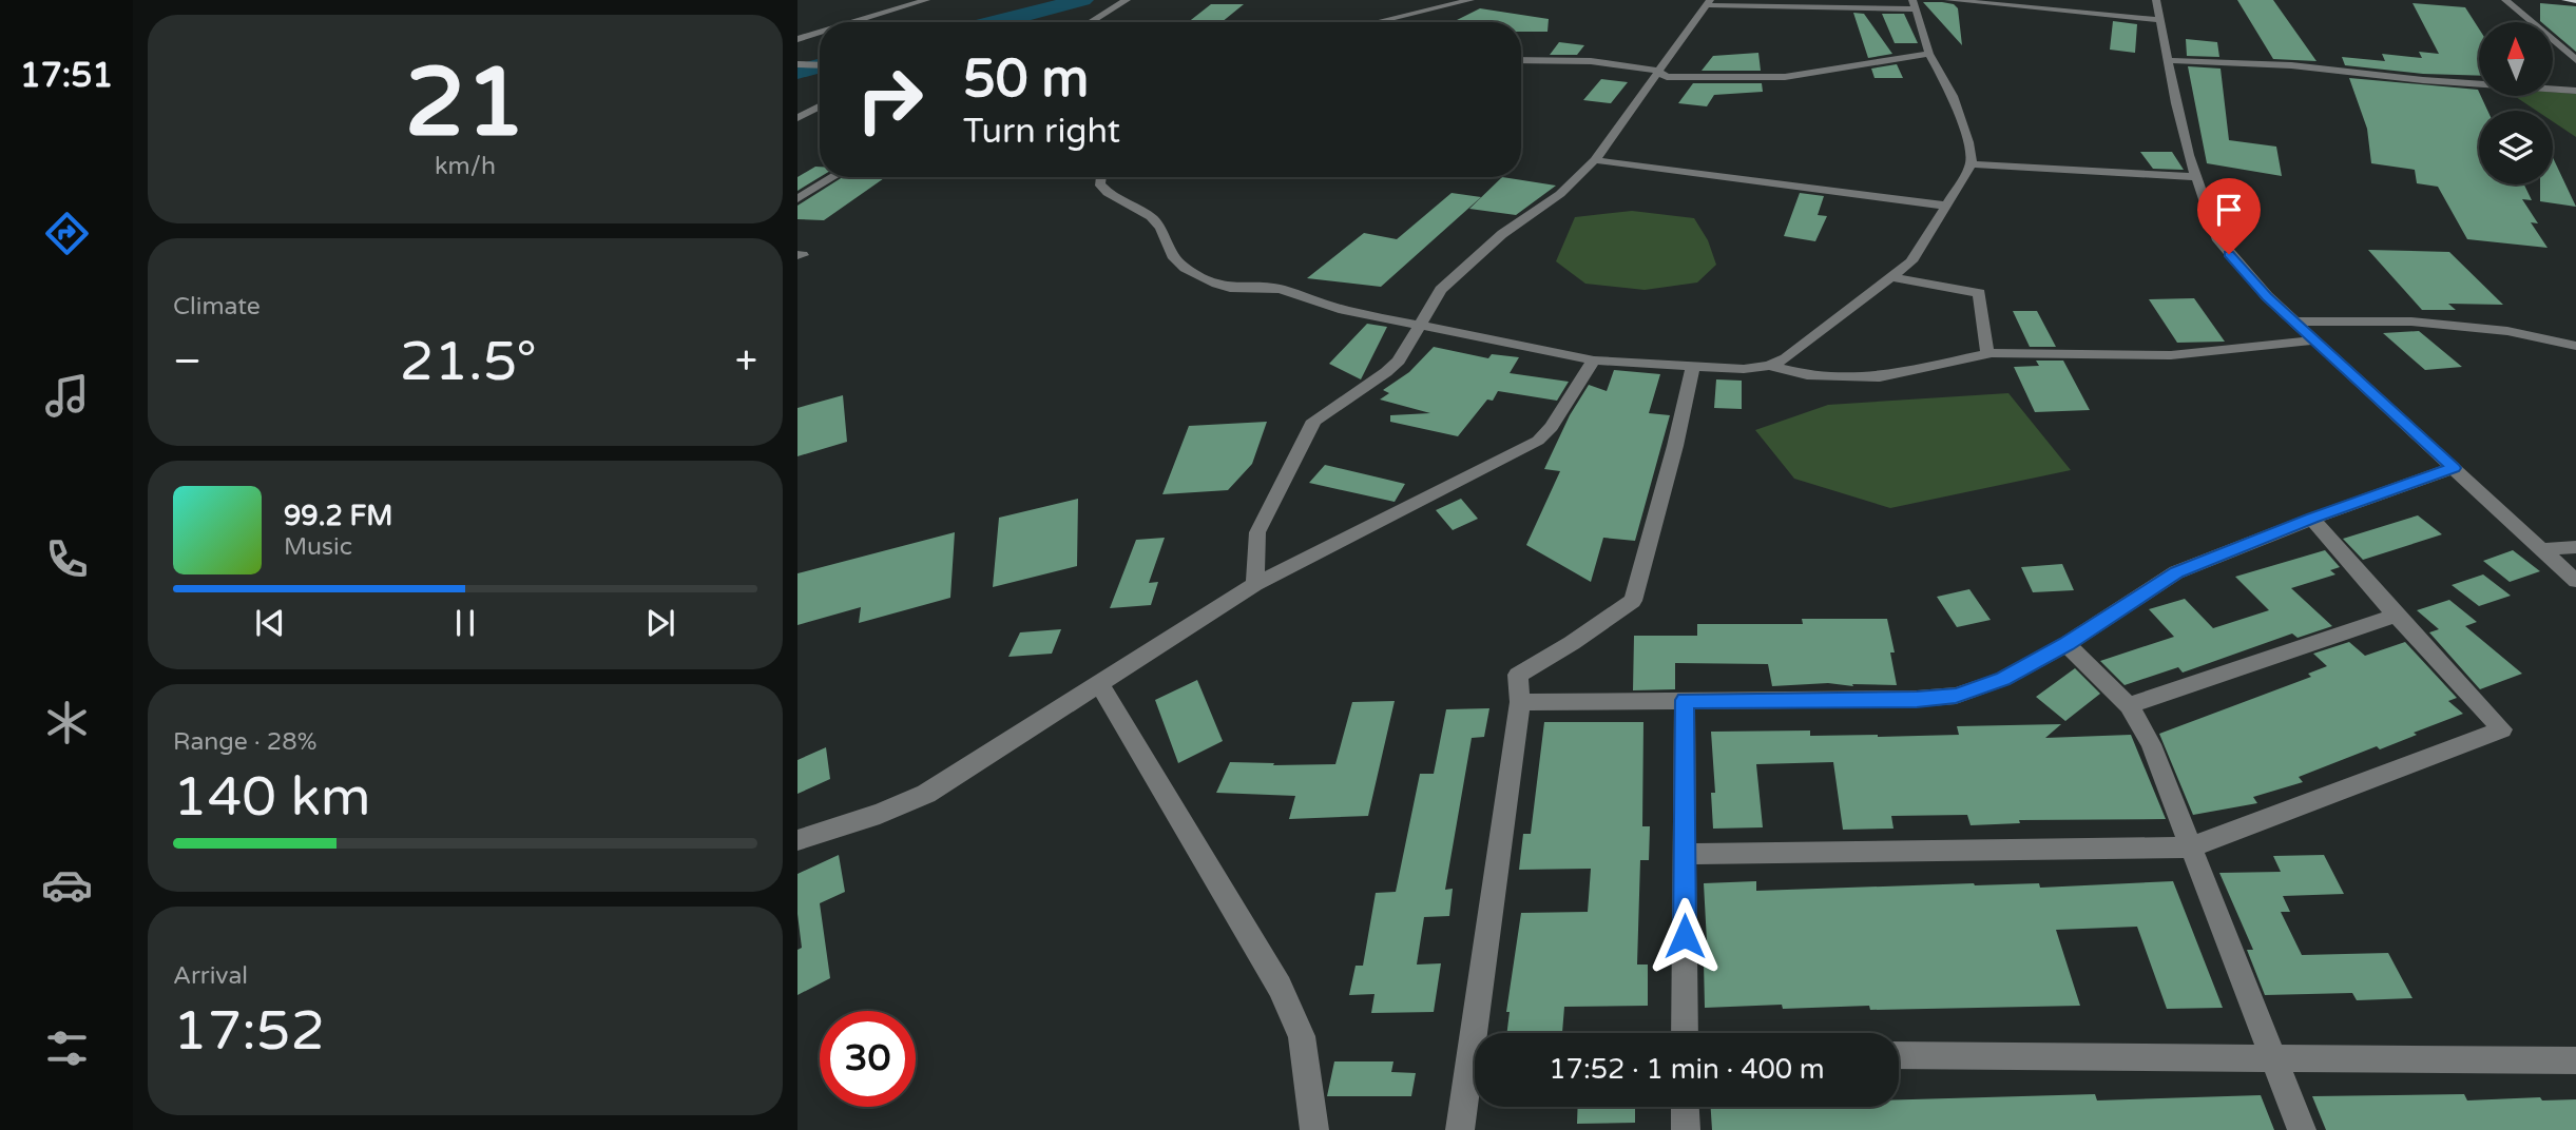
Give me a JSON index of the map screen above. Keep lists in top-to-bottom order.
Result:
{
  "north": "top",
  "page": {
    "tabs": "17:51",
    "tile": [
      ["21", "km/h"],
      "Climate",
      ["Range · 28%", "140 km"],
      ["Arrival", "17:52"]
    ],
    "turn": ["50 m", "Turn right"],
    "heat": ["−", "21.5°", "+"],
    "song": ["99.2 FM", "Music"],
    "limit": "30",
    "trip": "17:52 · 1 min · 400 m"
  }
}
